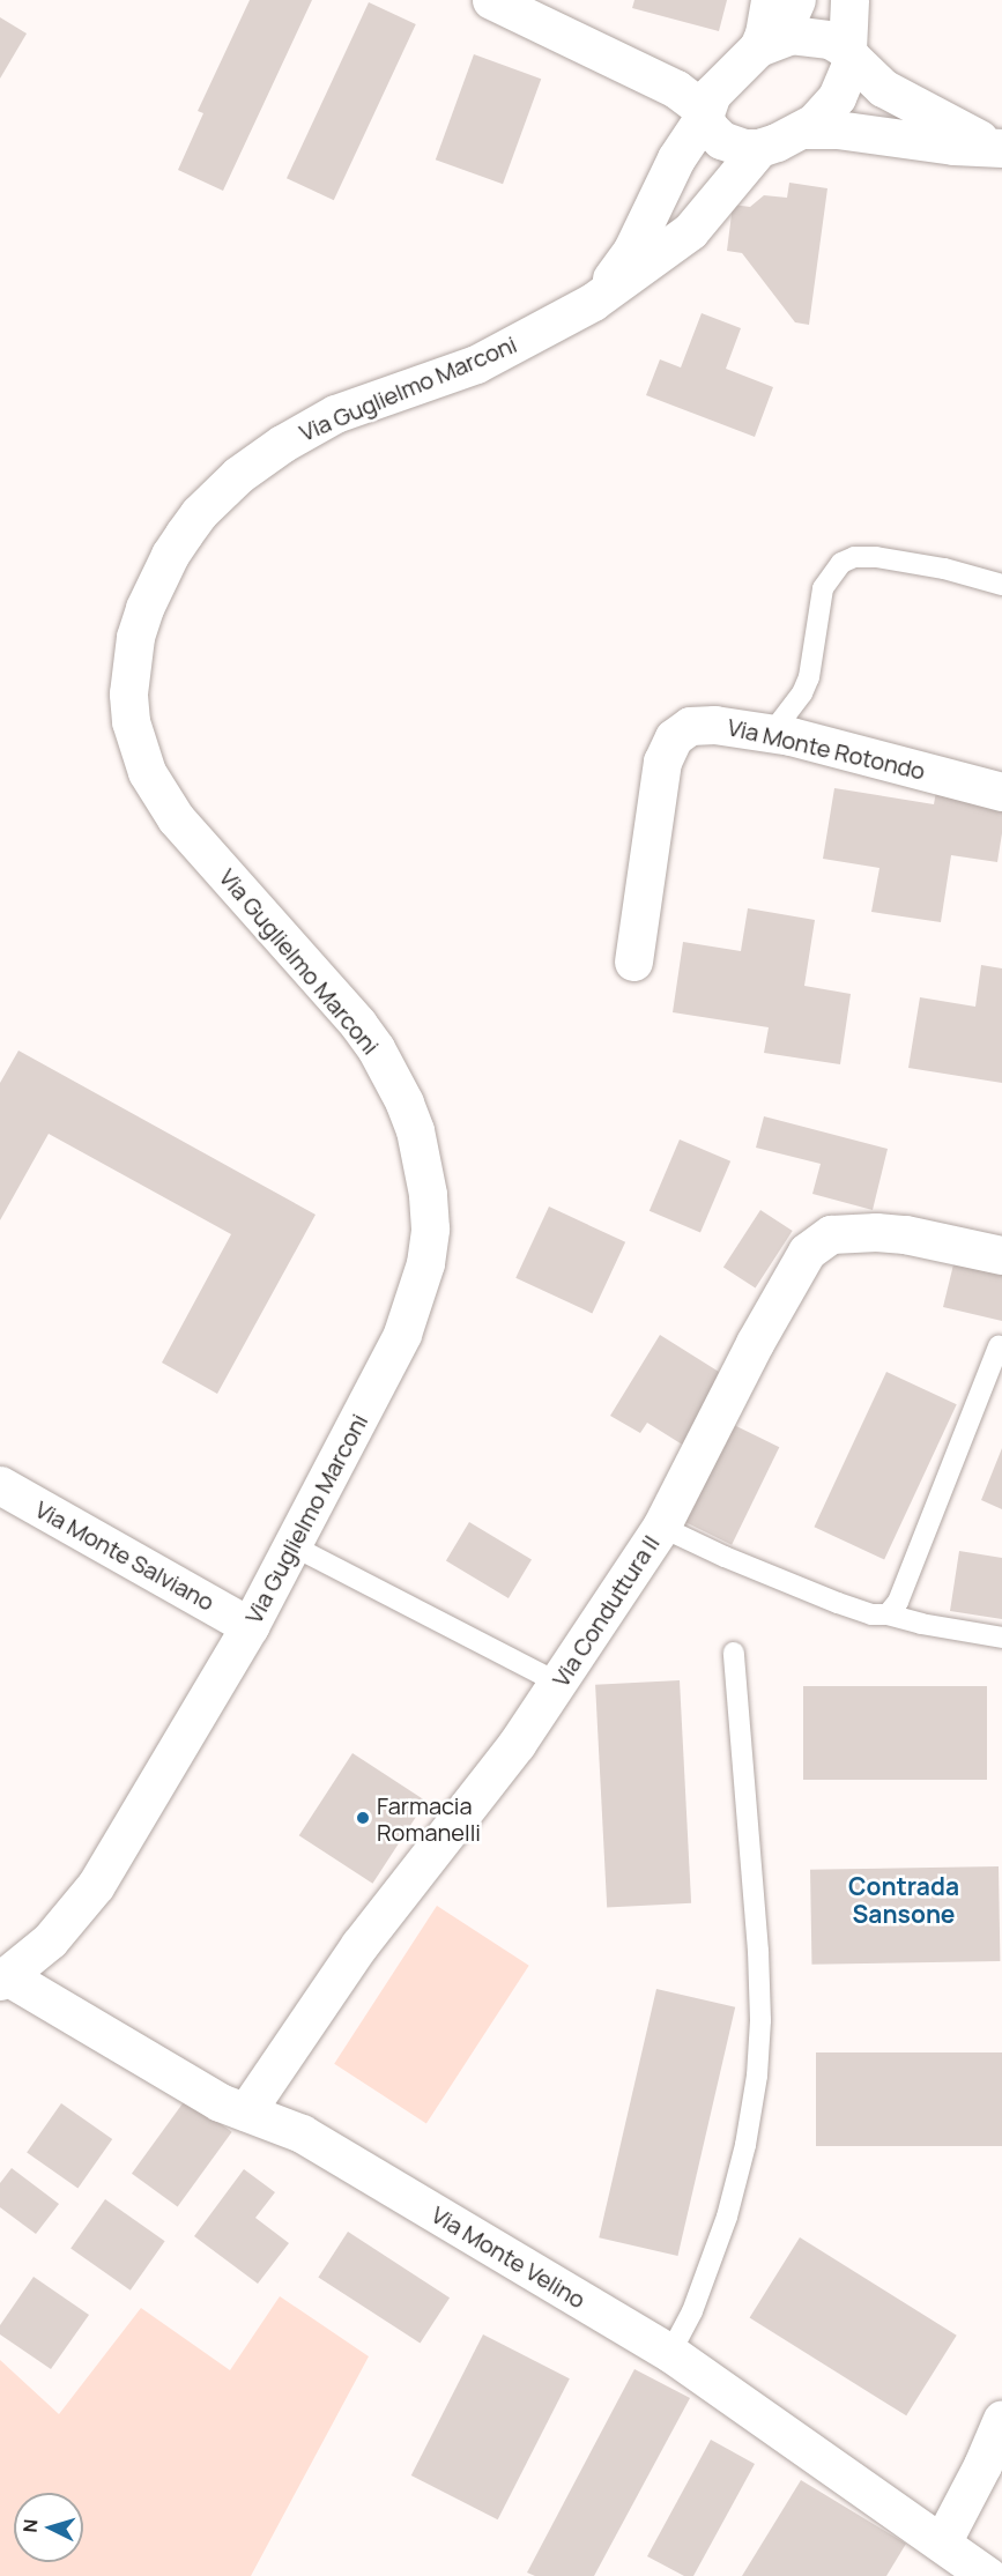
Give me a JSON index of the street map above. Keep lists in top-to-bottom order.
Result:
{
  "streets": {
    "street": [
      "Via Guglielmo Marconi",
      "Via Monte Rotondo",
      "Via Monte Salviano",
      "Via Conduttura II",
      "Via Monte Velino"
    ]
  },
  "crossings": [
    ["Via Guglielmo Marconi", "Via Monte Salviano"],
    ["Via Guglielmo Marconi", "Via Monte Velino"],
    ["Via Conduttura II", "Via Monte Velino"]
  ],
  "districts": ["Contrada Sansone"],
  "places": ["Farmacia Romanelli"],
  "north": "left"
}
